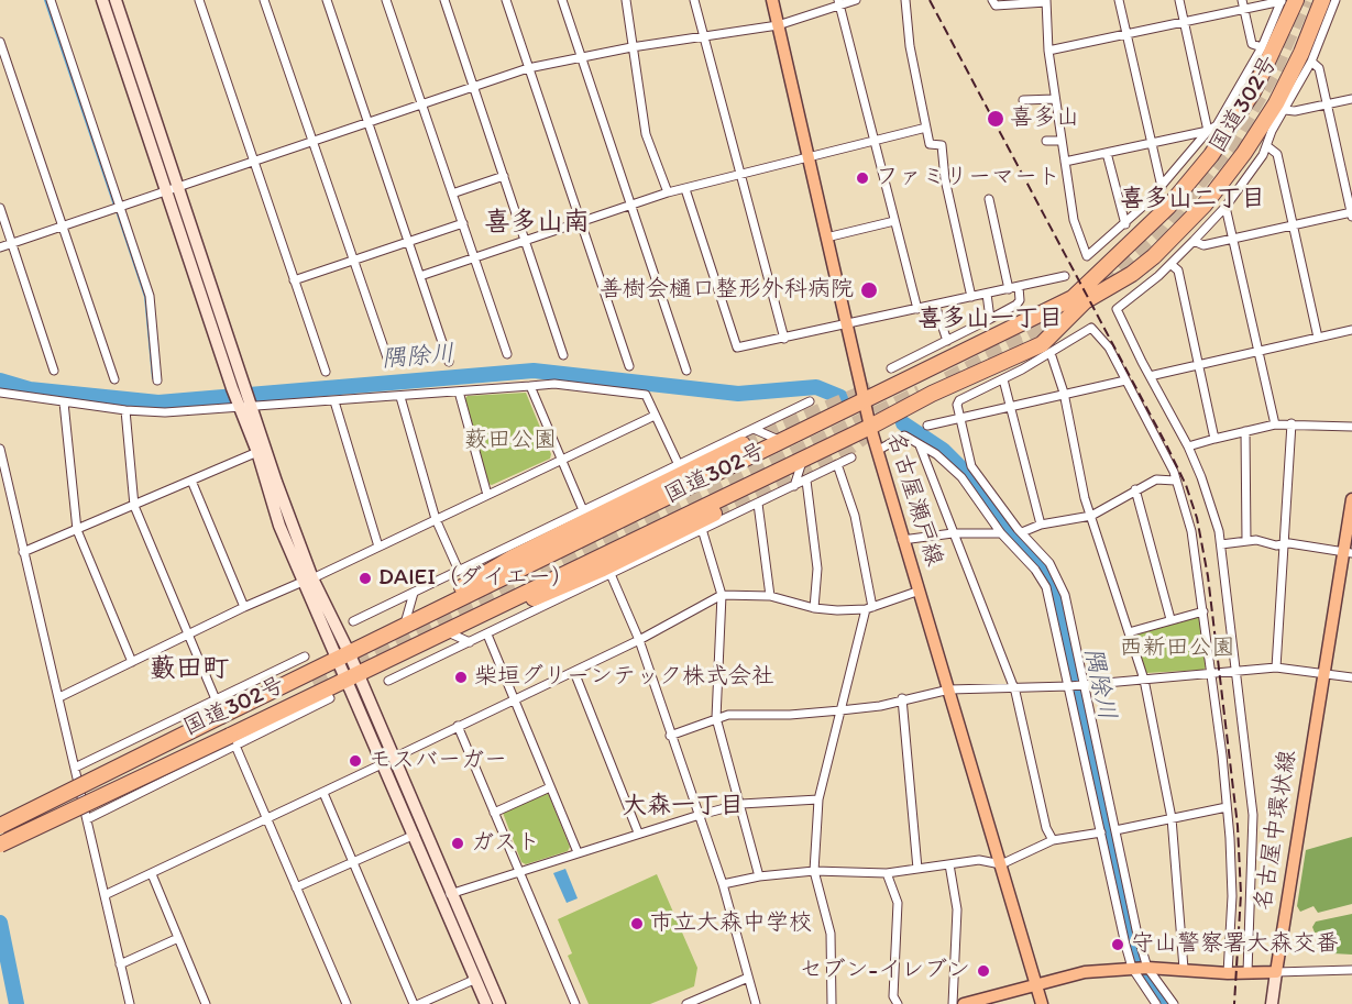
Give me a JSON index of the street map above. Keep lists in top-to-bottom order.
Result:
{
  "streets": {
    "highway": ["国道302号"],
    "main road": ["名古屋瀬戸線", "名古屋中環状線"]
  },
  "crossings": [
    ["国道302号", "名古屋瀬戸線"]
  ],
  "districts": [
    "喜多山二丁目",
    "喜多山南",
    "喜多山一丁目",
    "藪田町",
    "大森一丁目"
  ],
  "water": ["隅除川"],
  "parks": ["薮田公園", "西新田公園"],
  "places": [
    "喜多山",
    "ファミリーマート",
    "善樹会樋口整形外科病院",
    "DAIEI（ダイエー）",
    "柴垣グリーンテック株式会社",
    "モスバーガー",
    "ガスト",
    "市立大森中学校",
    "守山警察署大森交番",
    "セブン-イレブン"
  ]
}
